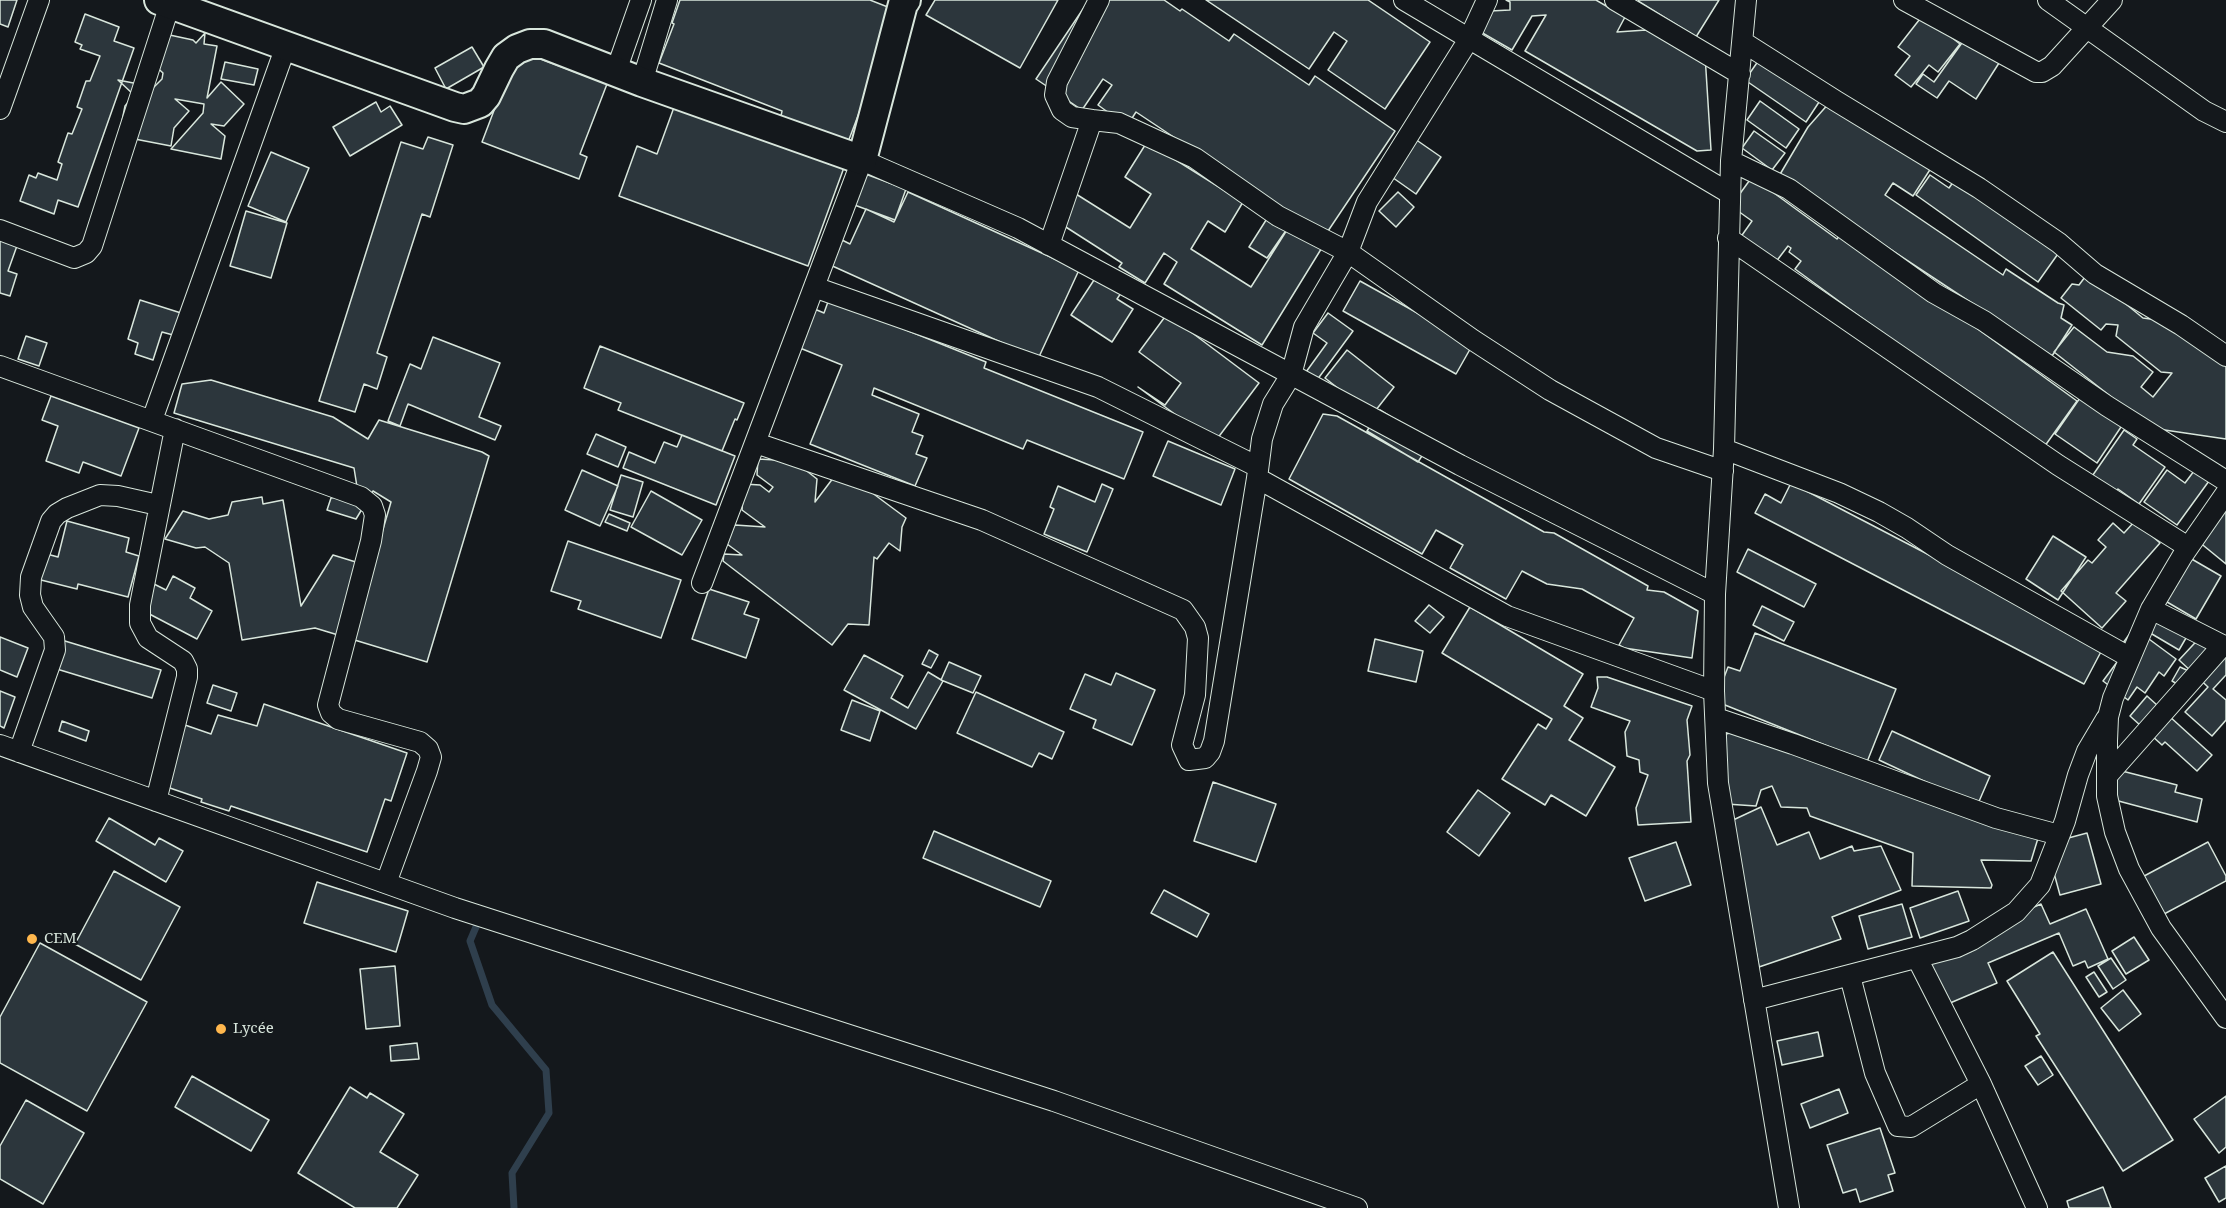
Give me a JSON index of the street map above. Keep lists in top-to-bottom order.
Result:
{
  "places": ["CEM", "Lycée"]
}
